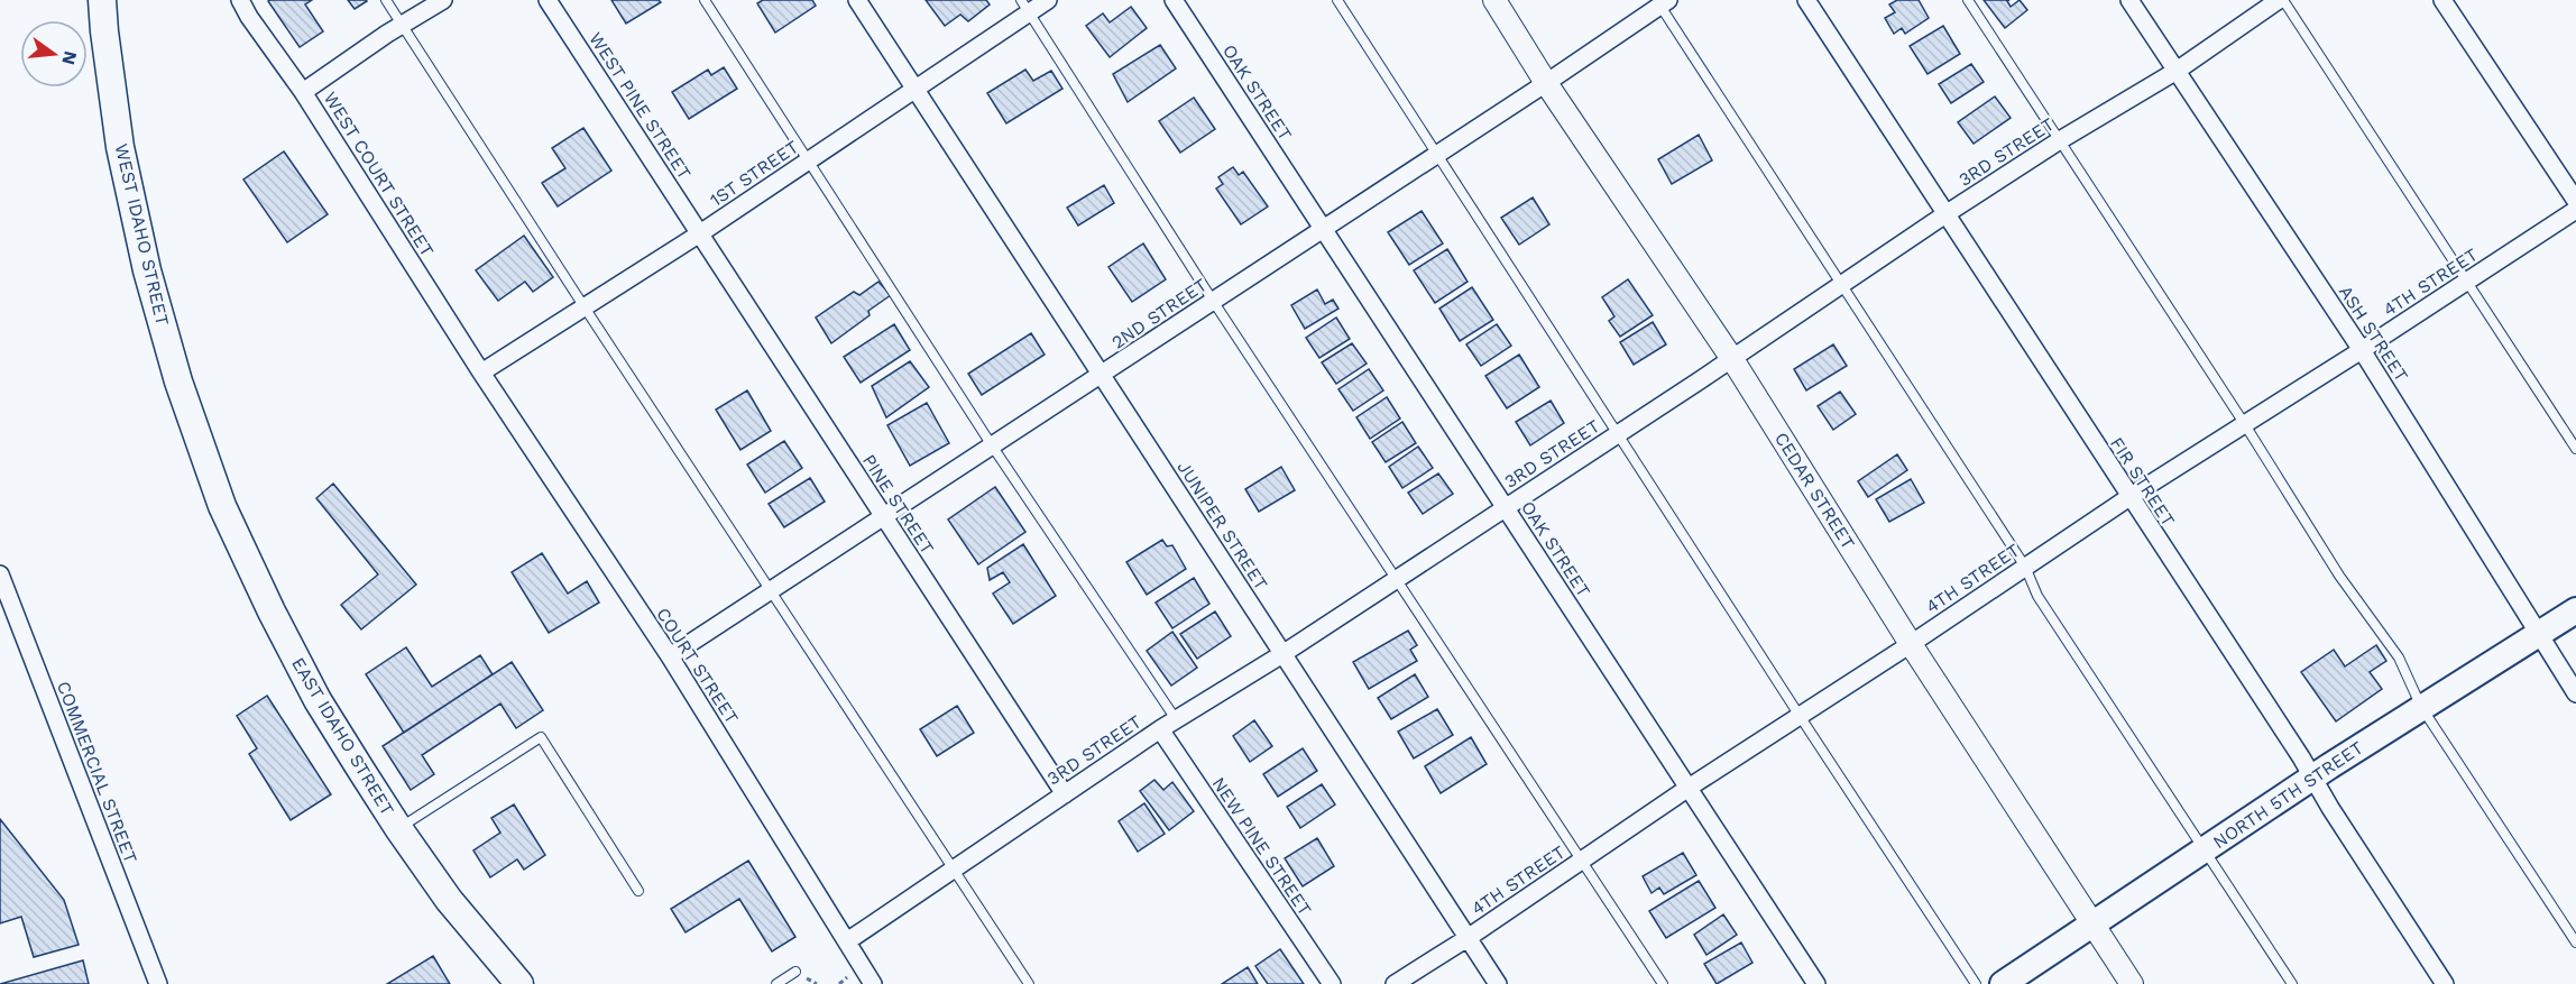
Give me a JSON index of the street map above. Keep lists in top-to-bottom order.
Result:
{
  "streets": {
    "main road": ["WEST IDAHO STREET", "EAST IDAHO STREET", "NORTH 5TH STREET"],
    "street": [
      "OAK STREET",
      "WEST PINE STREET",
      "3RD STREET",
      "1ST STREET",
      "WEST COURT STREET",
      "4TH STREET",
      "2ND STREET",
      "ASH STREET",
      "FIR STREET",
      "CEDAR STREET",
      "PINE STREET",
      "JUNIPER STREET",
      "COURT STREET",
      "COMMERCIAL STREET",
      "NEW PINE STREET"
    ]
  },
  "crossings": [
    ["OAK STREET", "3RD STREET"],
    ["OAK STREET", "4TH STREET"],
    ["OAK STREET", "2ND STREET"],
    ["WEST PINE STREET", "1ST STREET"],
    ["WEST PINE STREET", "PINE STREET"],
    ["3RD STREET", "ASH STREET"],
    ["3RD STREET", "FIR STREET"],
    ["3RD STREET", "CEDAR STREET"],
    ["3RD STREET", "PINE STREET"],
    ["3RD STREET", "JUNIPER STREET"],
    ["3RD STREET", "COURT STREET"],
    ["3RD STREET", "NEW PINE STREET"],
    ["1ST STREET", "WEST COURT STREET"],
    ["1ST STREET", "PINE STREET"],
    ["1ST STREET", "JUNIPER STREET"],
    ["1ST STREET", "COURT STREET"],
    ["WEST COURT STREET", "COURT STREET"],
    ["WEST IDAHO STREET", "EAST IDAHO STREET"],
    ["4TH STREET", "ASH STREET"],
    ["4TH STREET", "FIR STREET"],
    ["4TH STREET", "CEDAR STREET"],
    ["4TH STREET", "JUNIPER STREET"],
    ["2ND STREET", "CEDAR STREET"],
    ["2ND STREET", "PINE STREET"],
    ["2ND STREET", "JUNIPER STREET"],
    ["2ND STREET", "COURT STREET"],
    ["ASH STREET", "NORTH 5TH STREET"],
    ["FIR STREET", "NORTH 5TH STREET"],
    ["CEDAR STREET", "NORTH 5TH STREET"]
  ],
  "north": "right"
}
